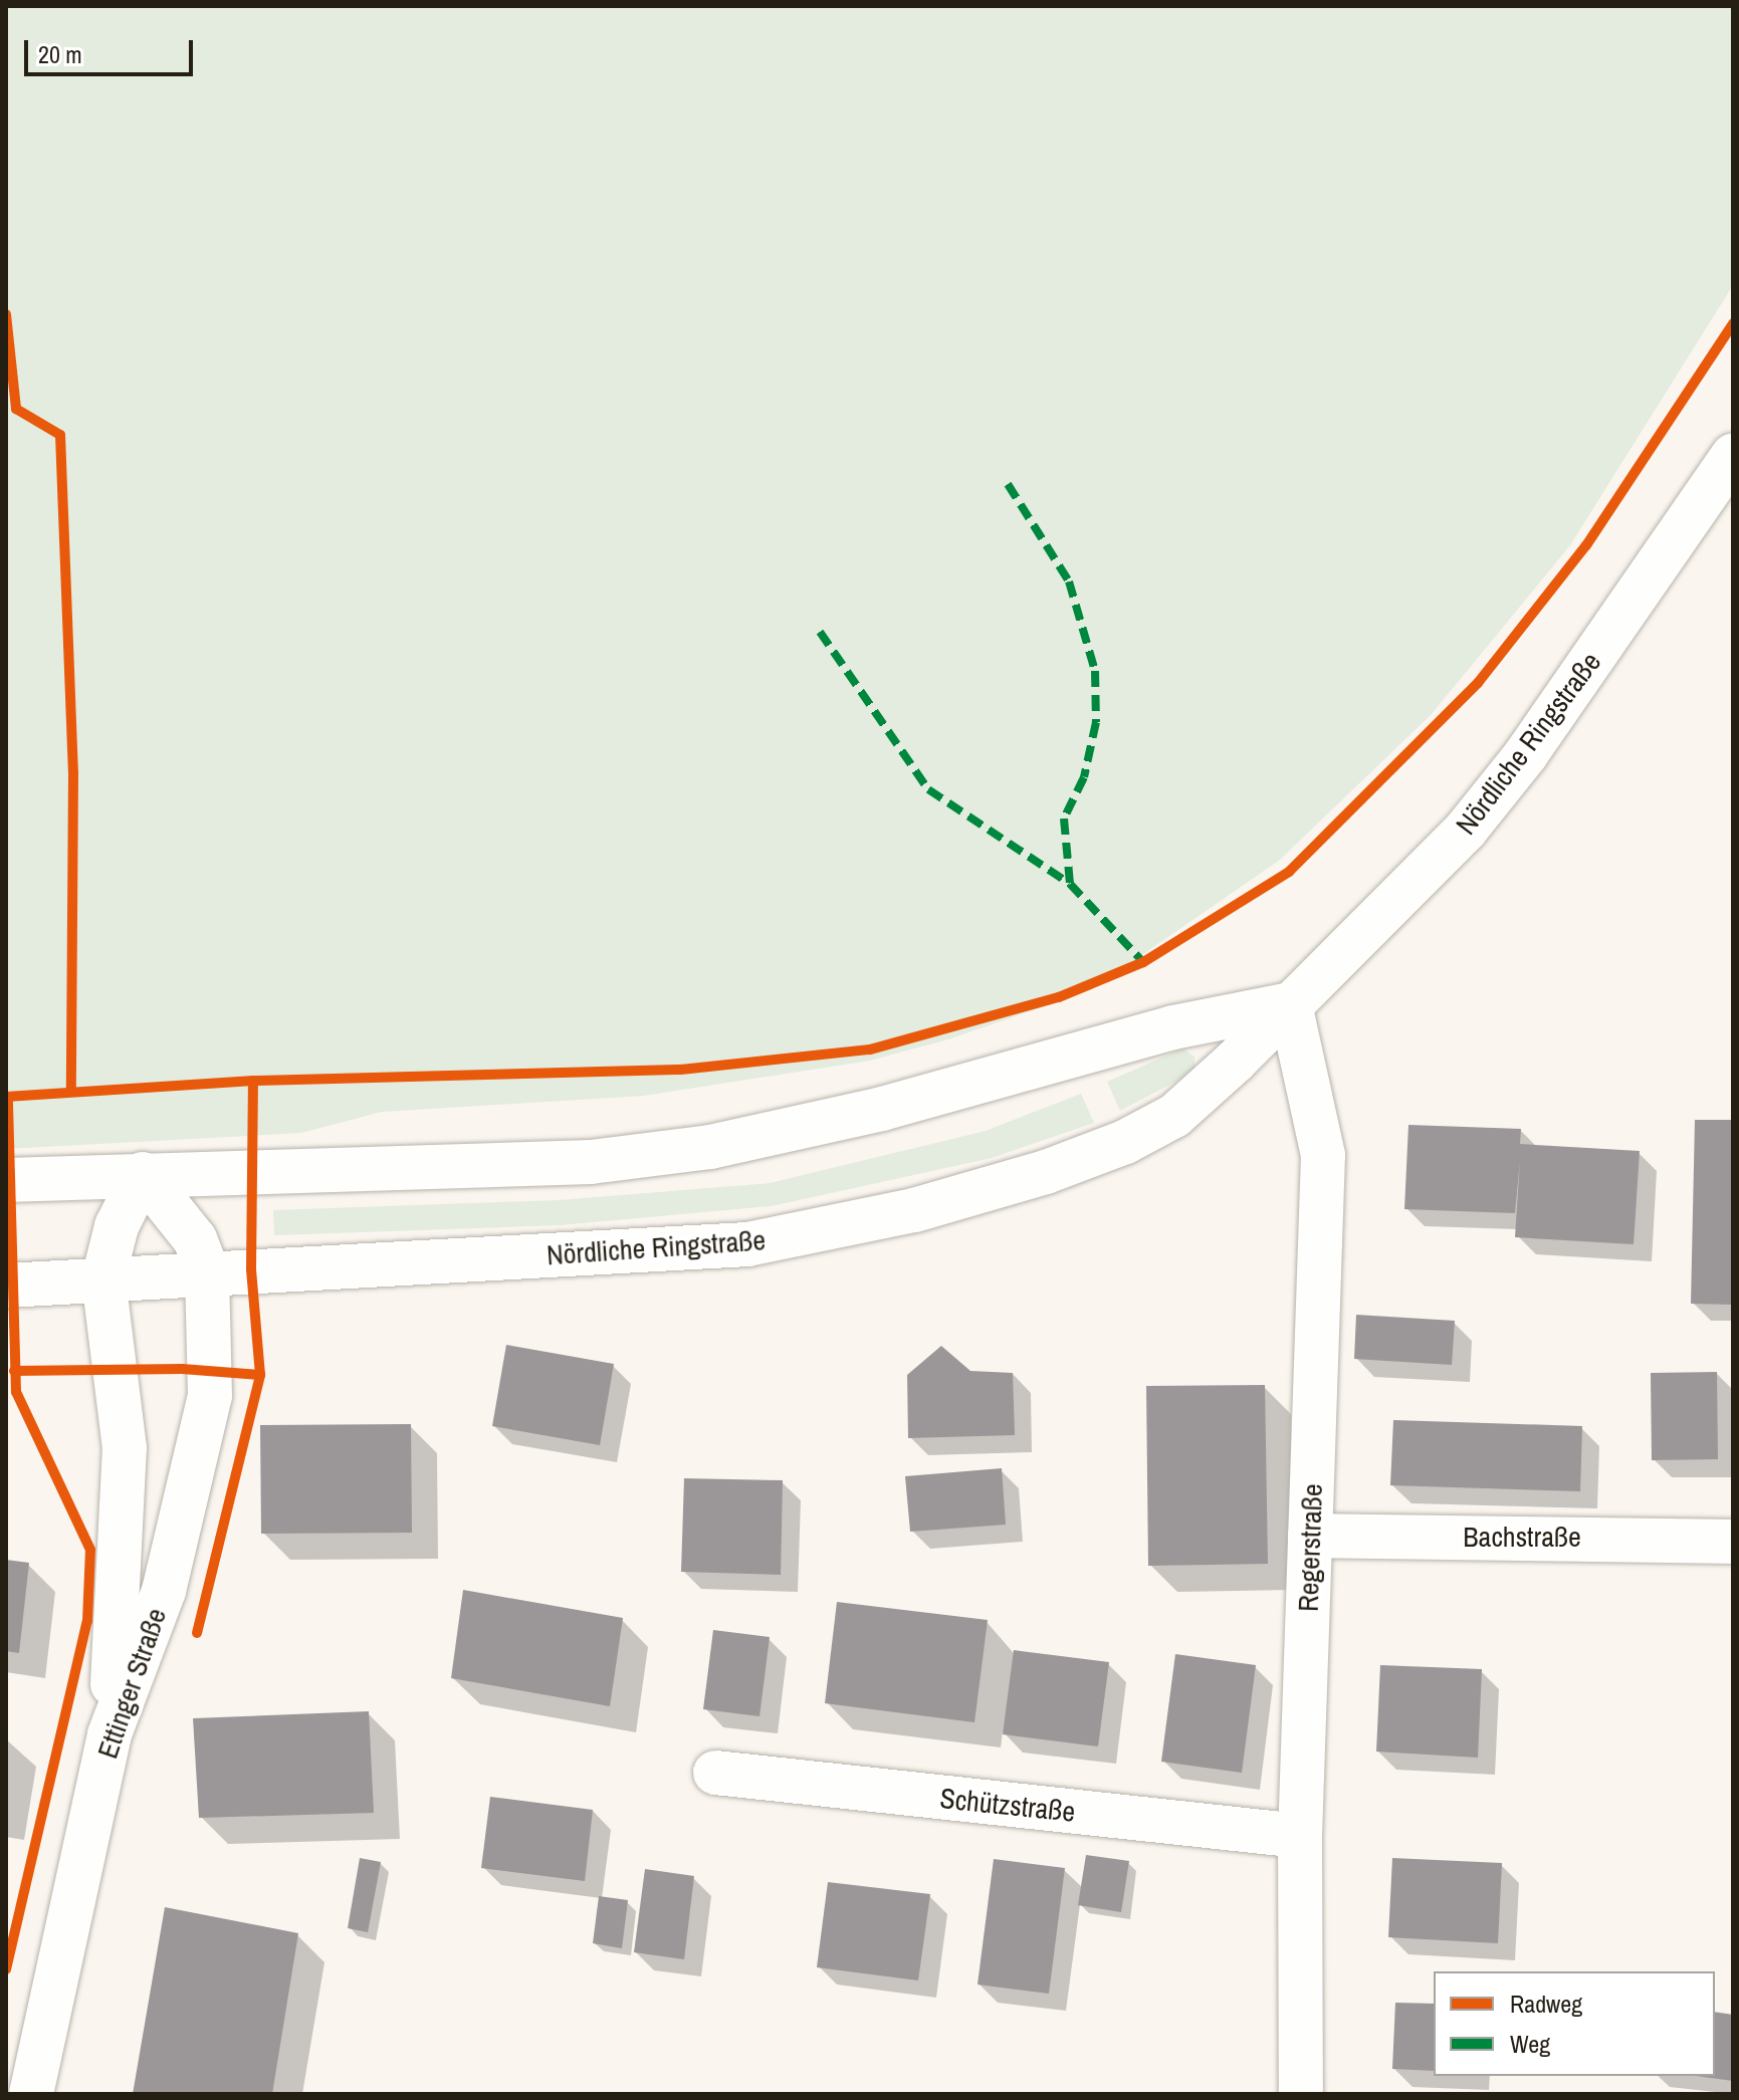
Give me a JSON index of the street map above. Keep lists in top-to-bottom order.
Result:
{
  "streets": {
    "main road": [
      "Nördliche Ringstraße",
      "Bachstraße",
      "Regerstraße",
      "Ettinger Straße",
      "Schützstraße"
    ]
  },
  "crossings": [
    ["Nördliche Ringstraße", "Regerstraße"],
    ["Nördliche Ringstraße", "Ettinger Straße"],
    ["Bachstraße", "Regerstraße"],
    ["Regerstraße", "Schützstraße"]
  ],
  "legend": ["Radweg", "Weg"],
  "scale_bar": "20 m"
}
